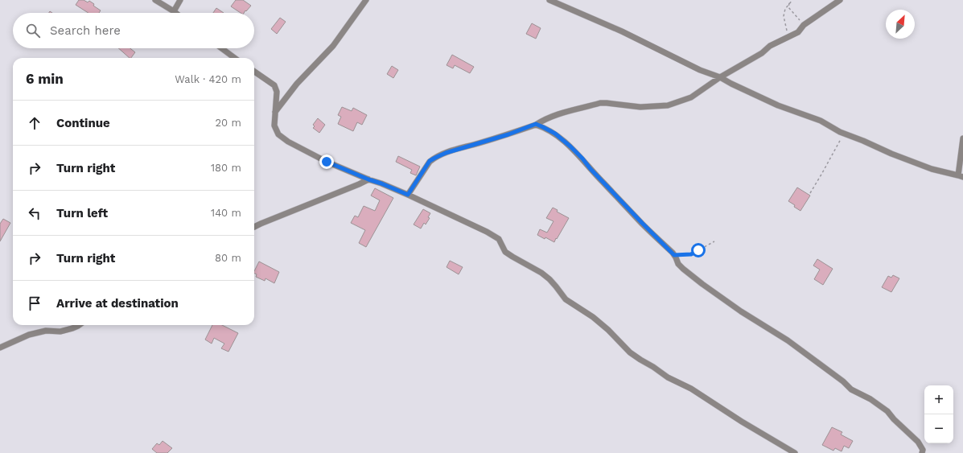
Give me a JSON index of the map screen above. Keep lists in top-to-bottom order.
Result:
{
  "north": "top right",
  "page": {
    "search": "Search here",
    "heading": ["6 min", "Walk · 420 m"],
    "list": [
      ["Continue", "20 m"],
      ["Turn right", "180 m"],
      ["Turn left", "140 m"],
      ["Turn right", "80 m"],
      "Arrive at destination"
    ],
    "map_buttons": ["+", "−"]
  }
}
